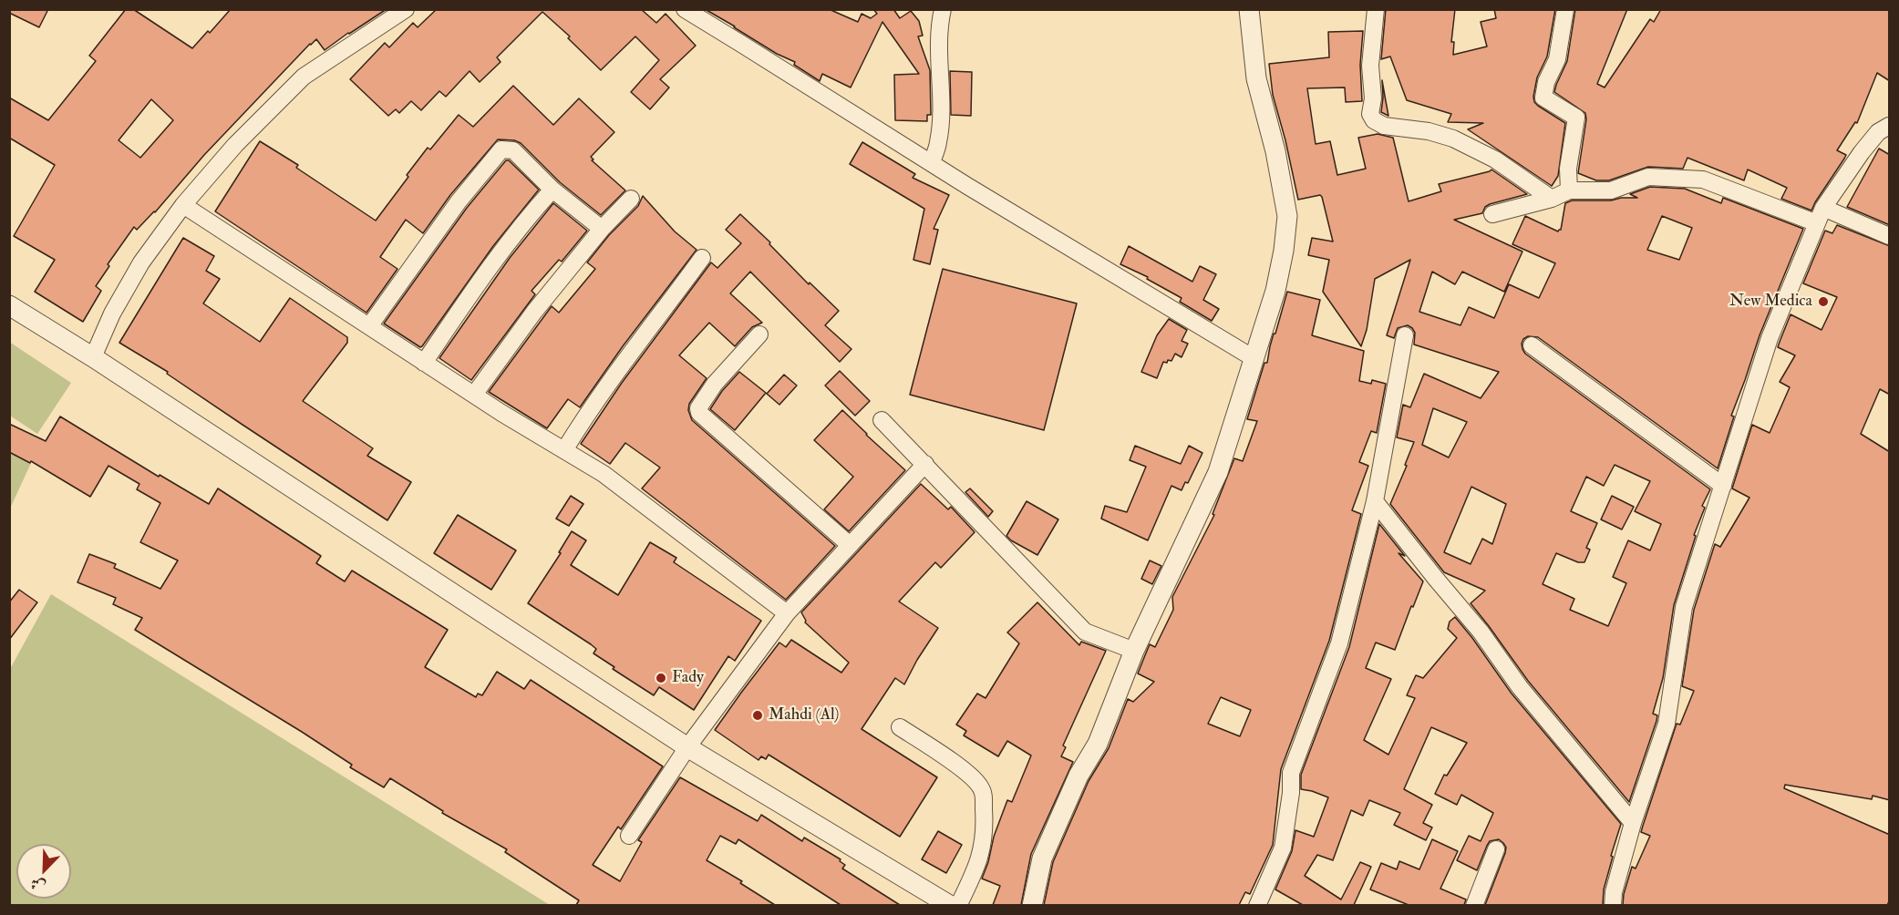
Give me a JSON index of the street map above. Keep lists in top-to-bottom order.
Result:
{
  "places": ["New Medica", "Fady", "Mahdi (Al)"],
  "north": "bottom left"
}
